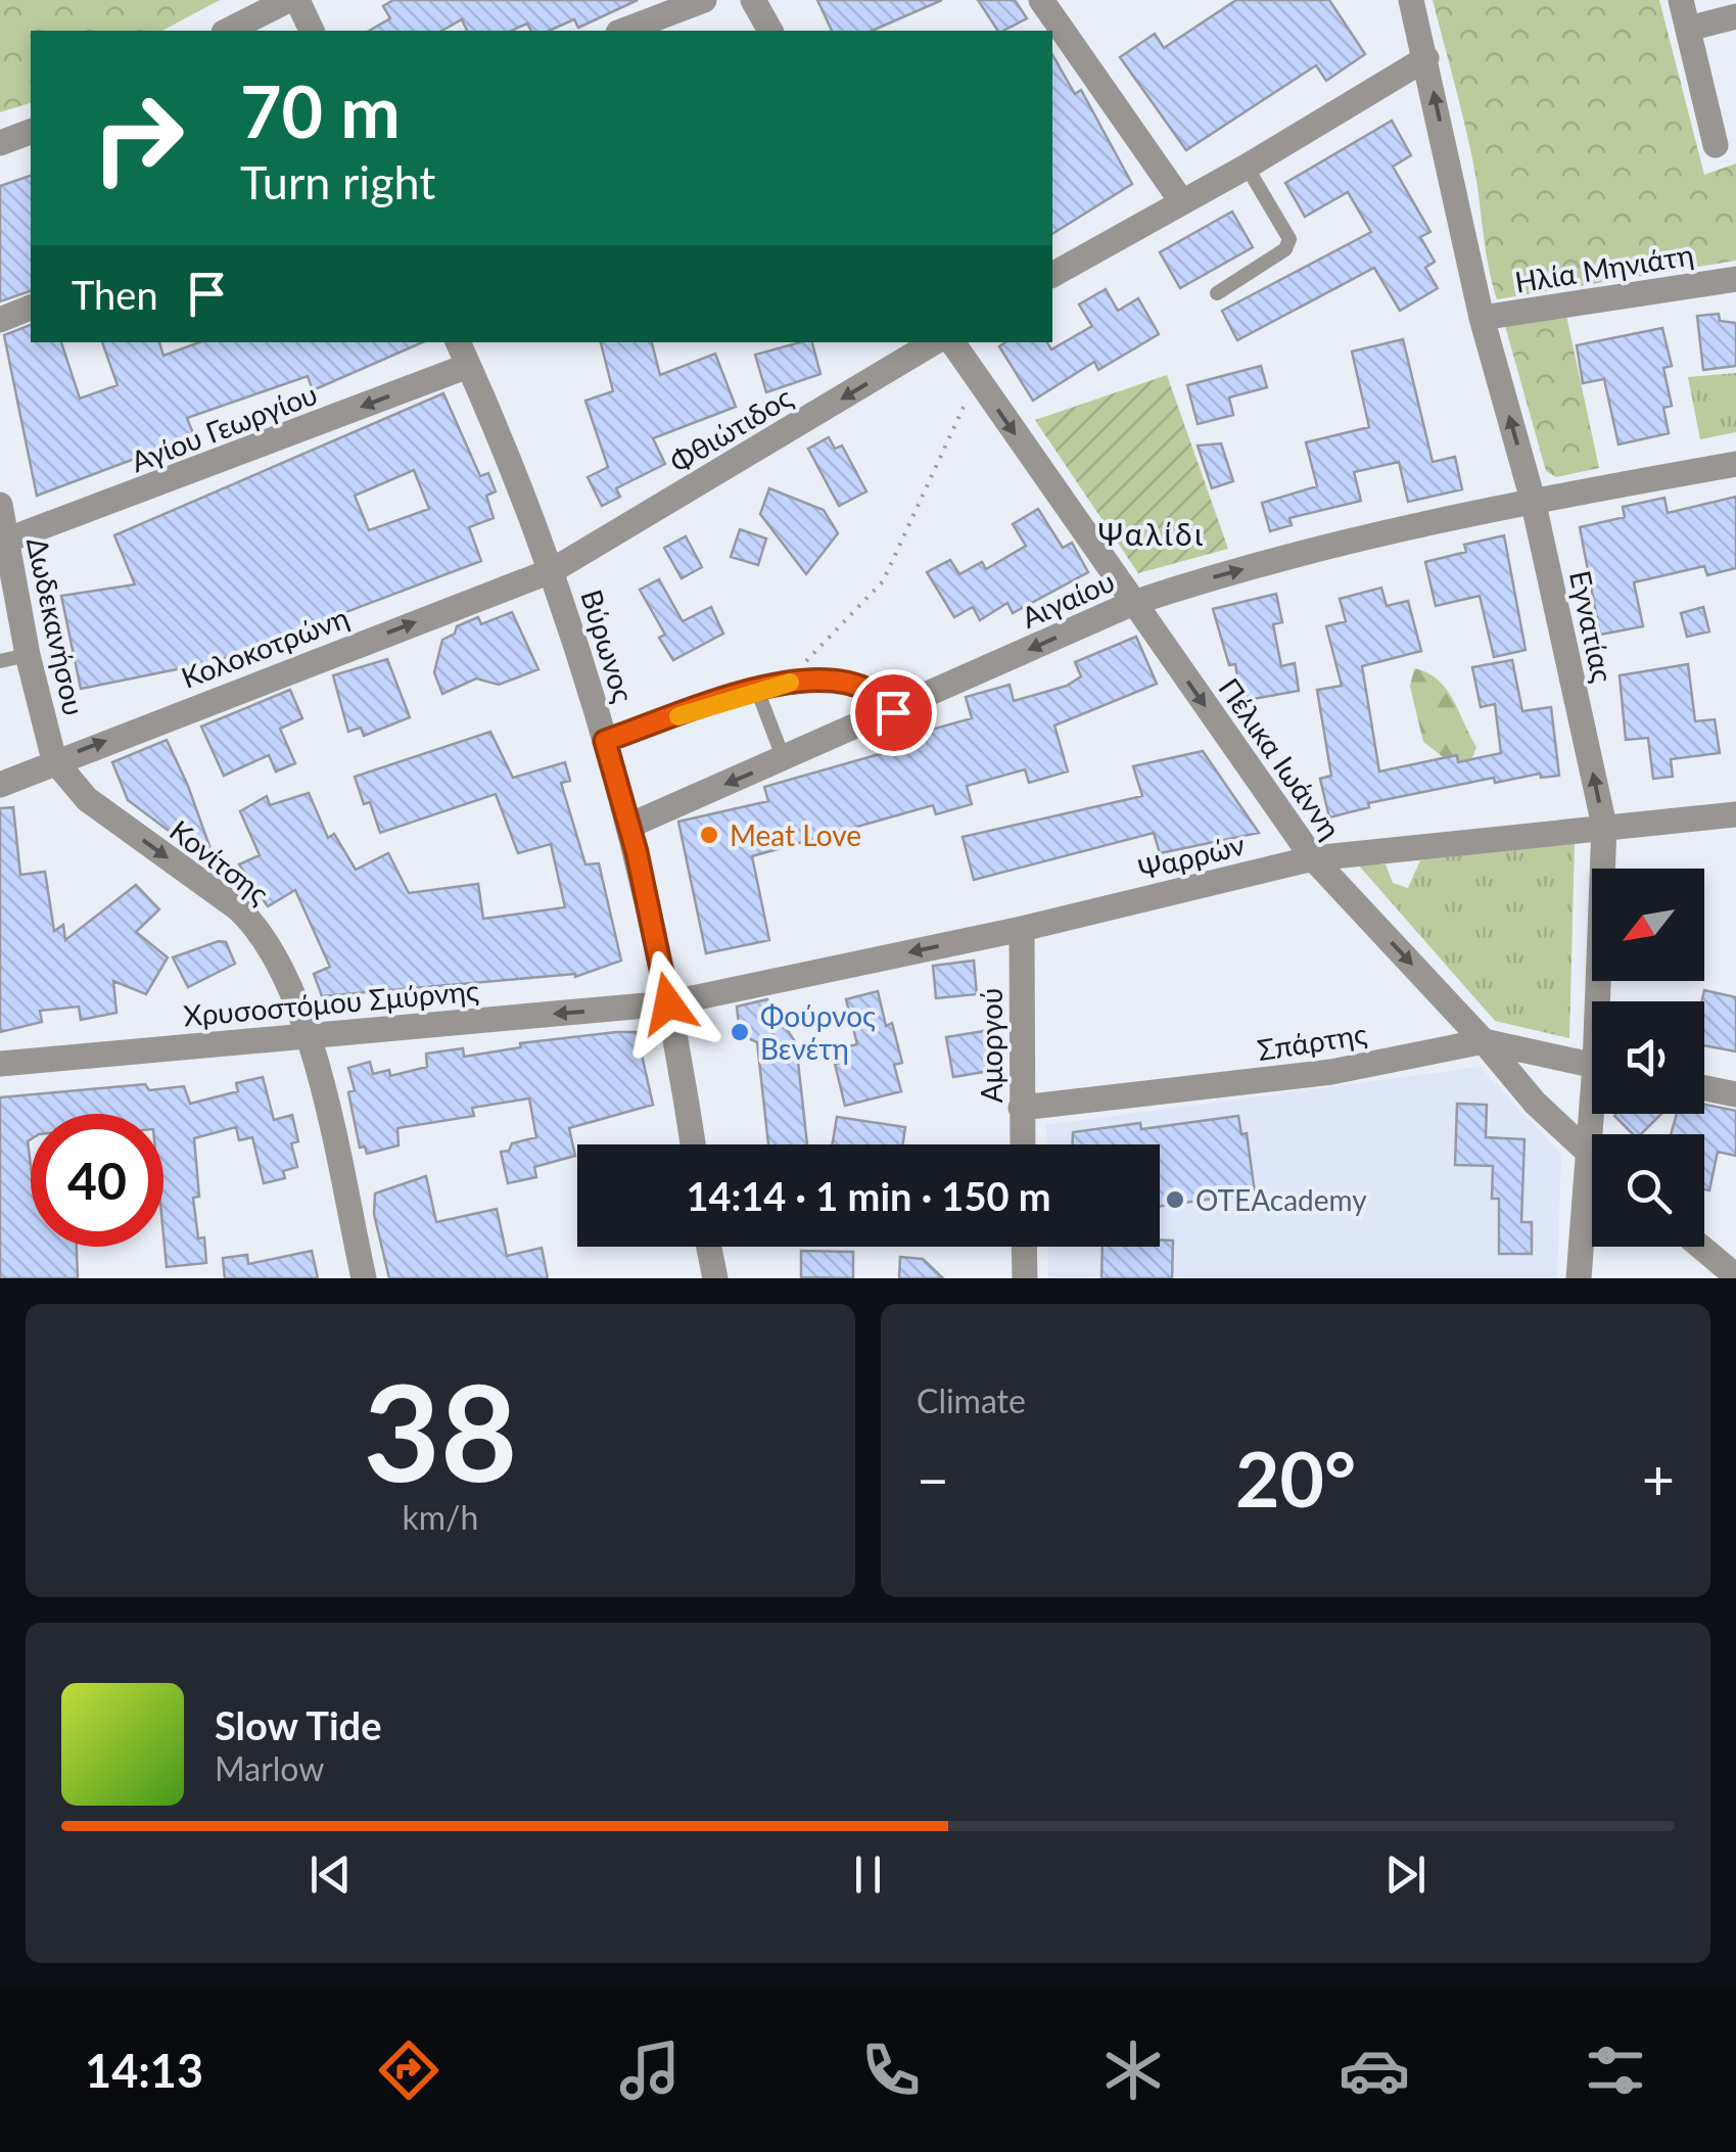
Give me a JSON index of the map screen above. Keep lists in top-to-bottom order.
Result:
{
  "streets": {
    "street": [
      "Ηλία Μηνιάτη",
      "Αγίου Γεωργίου",
      "Φθιώτιδος",
      "Αιγαίου",
      "Δωδεκανήσου",
      "Εγνατίας",
      "Βύρωνος",
      "Κολοκοτρώνη",
      "Πέλικα Ιωάννη",
      "Ψαρρών",
      "Κονίτσης",
      "Χρυσοστόμου Σμύρνης",
      "Σπάρτης",
      "Αμοργού"
    ]
  },
  "crossings": [
    ["Ηλία Μηνιάτη", "Εγνατίας"],
    ["Αγίου Γεωργίου", "Δωδεκανήσου"],
    ["Αγίου Γεωργίου", "Βύρωνος"],
    ["Φθιώτιδος", "Βύρωνος"],
    ["Φθιώτιδος", "Κολοκοτρώνη"],
    ["Αιγαίου", "Εγνατίας"],
    ["Αιγαίου", "Βύρωνος"],
    ["Αιγαίου", "Πέλικα Ιωάννη"],
    ["Δωδεκανήσου", "Κολοκοτρώνη"],
    ["Δωδεκανήσου", "Κονίτσης"],
    ["Εγνατίας", "Πέλικα Ιωάννη"],
    ["Εγνατίας", "Ψαρρών"],
    ["Βύρωνος", "Κολοκοτρώνη"],
    ["Βύρωνος", "Ψαρρών"],
    ["Βύρωνος", "Χρυσοστόμου Σμύρνης"],
    ["Κολοκοτρώνη", "Κονίτσης"],
    ["Πέλικα Ιωάννη", "Ψαρρών"],
    ["Πέλικα Ιωάννη", "Σπάρτης"],
    ["Ψαρρών", "Χρυσοστόμου Σμύρνης"],
    ["Ψαρρών", "Αμοργού"],
    ["Κονίτσης", "Χρυσοστόμου Σμύρνης"],
    ["Σπάρτης", "Αμοργού"]
  ],
  "one_way": [
    "Αγίου Γεωργίου",
    "Φθιώτιδος",
    "Εγνατίας",
    "Κολοκοτρώνη",
    "Πέλικα Ιωάννη",
    "Κονίτσης",
    "Χρυσοστόμου Σμύρνης"
  ],
  "districts": ["Ψαλίδι"],
  "places": ["Meat Love", "Φούρνος Βενέτη", "OTEAcademy"],
  "north": "bottom left",
  "page": {
    "turn": ["70 m", "Turn right"],
    "then": "Then",
    "limit": "40",
    "trip": "14:14 · 1 min · 150 m",
    "tile": [
      ["38", "km/h"],
      "Climate"
    ],
    "heat": ["−", "20°", "+"],
    "song": ["Slow Tide", "Marlow"],
    "tabs": "14:13"
  }
}
